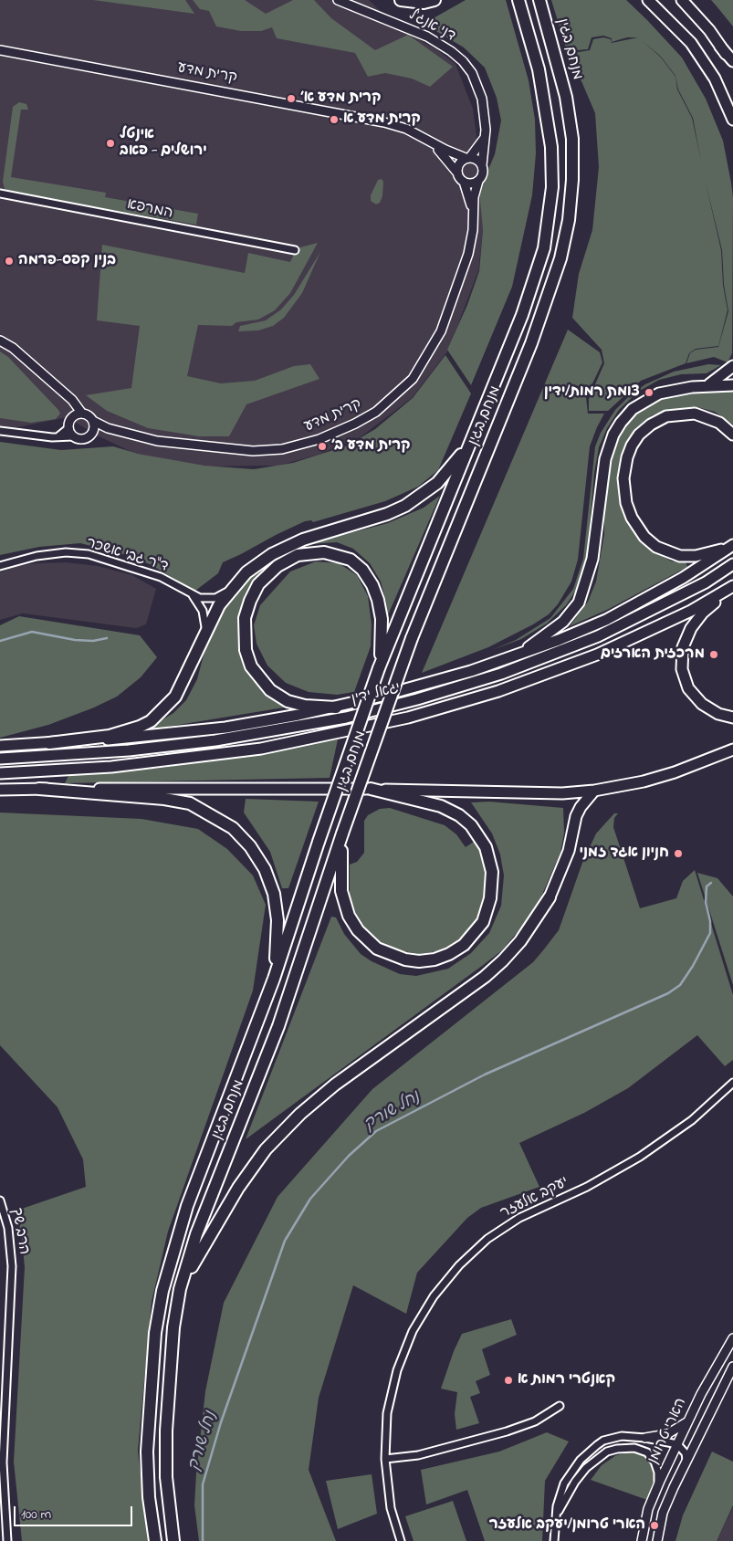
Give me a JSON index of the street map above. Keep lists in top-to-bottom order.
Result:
{
  "streets": {
    "highway": ["מנחם בגין"],
    "main road": ["יגאל ידין"],
    "street": [
      "דני אנג'ל",
      "קרית מדע",
      "המרפא",
      "ד\"ר גבי אשכר",
      "יעקב אלעזר",
      "הרב שך",
      "הארי טרומן"
    ]
  },
  "crossings": [
    ["דני אנג'ל", "קרית מדע"]
  ],
  "water": ["נחל שורק"],
  "places": [
    "קרית מדע א׳",
    "קרית מדע א",
    "אינטל ירושלים - פאב",
    "בנין קפס-פרמה",
    "צומת רמות/ידין",
    "קרית מדע ב׳",
    "מרכזית הארזים",
    "חניון אגד זמני",
    "קאנטרי רמות א",
    "הארי טרומן/יעקב אלעזר"
  ],
  "scale_bar": "100 m"
}
